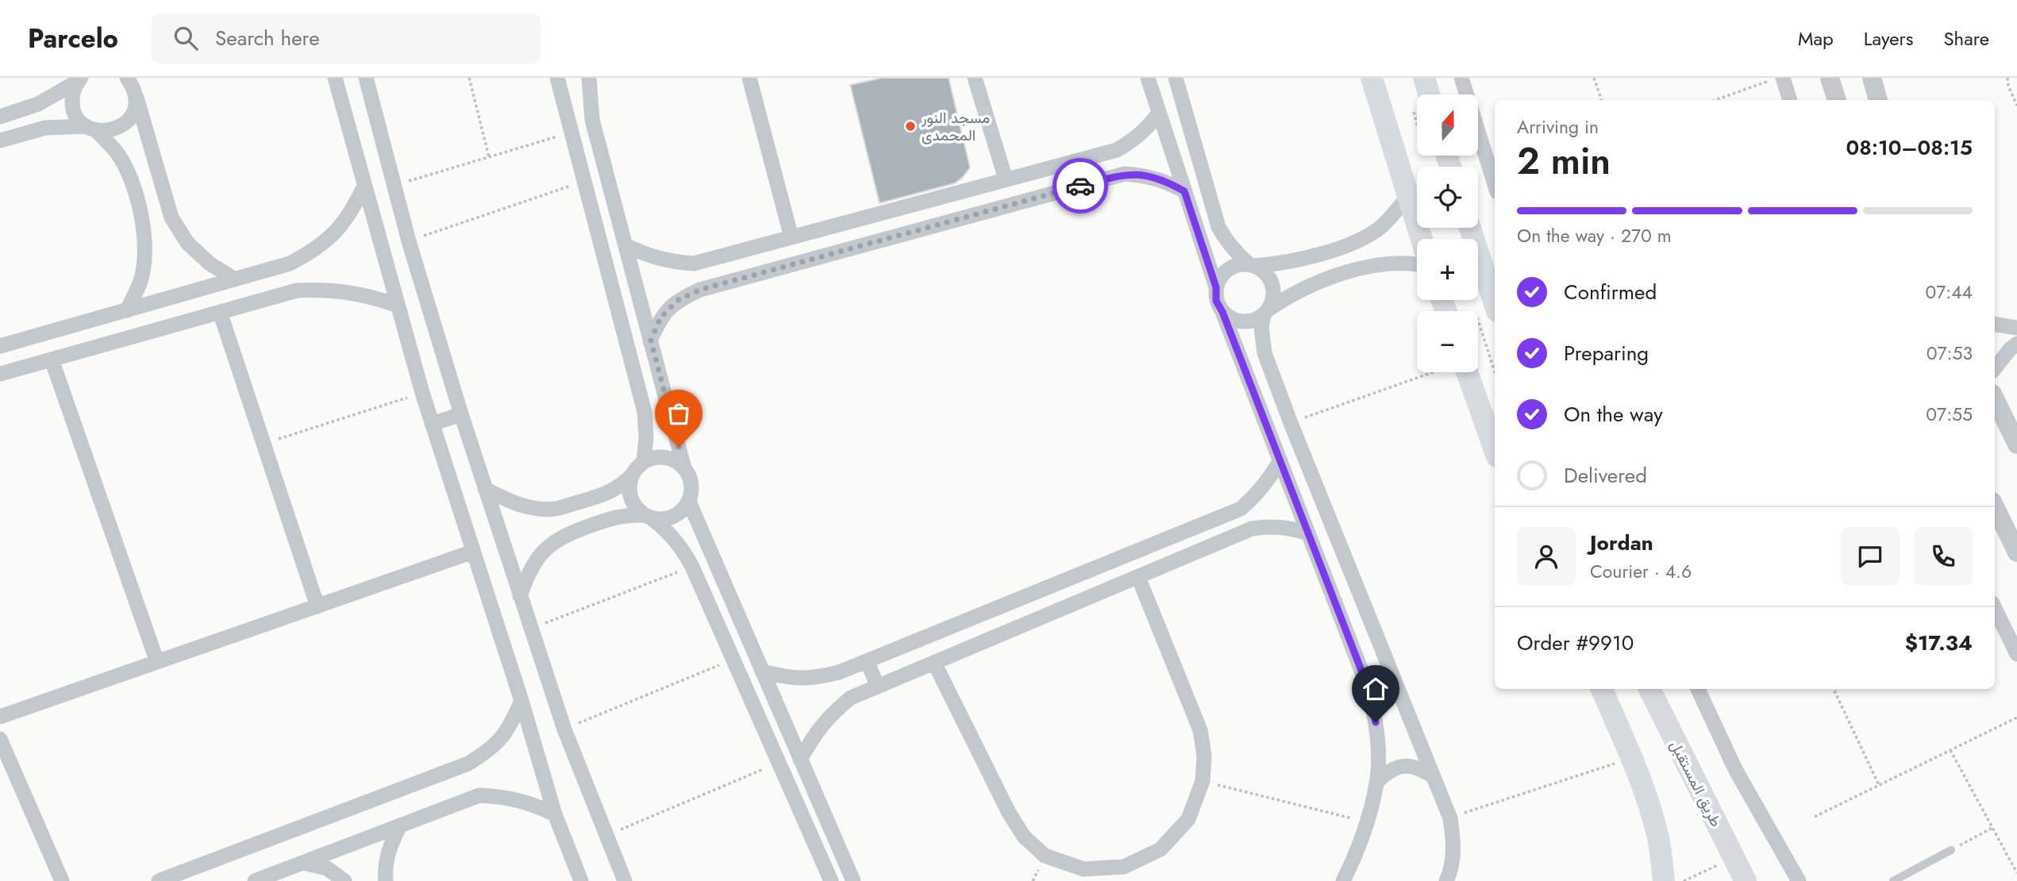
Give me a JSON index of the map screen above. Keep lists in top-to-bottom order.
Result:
{
  "streets": {
    "main road": ["طريق المستقبل"]
  },
  "places": ["مسجد النور المحمدى"],
  "north": "top",
  "page": {
    "header": "Parcelo",
    "search": "Search here",
    "nav": ["Map", "Layers", "Share"],
    "map_buttons": ["+", "−"],
    "heading": ["2 min", "Arriving in", "08:10–08:15"],
    "panel": [
      "Jordan",
      "Courier · 4.6",
      "Order #9910",
      "$17.34"
    ],
    "bar": "On the way · 270 m",
    "list": [
      ["Confirmed", "07:44"],
      ["Preparing", "07:53"],
      ["On the way", "07:55"],
      "Delivered"
    ]
  }
}
